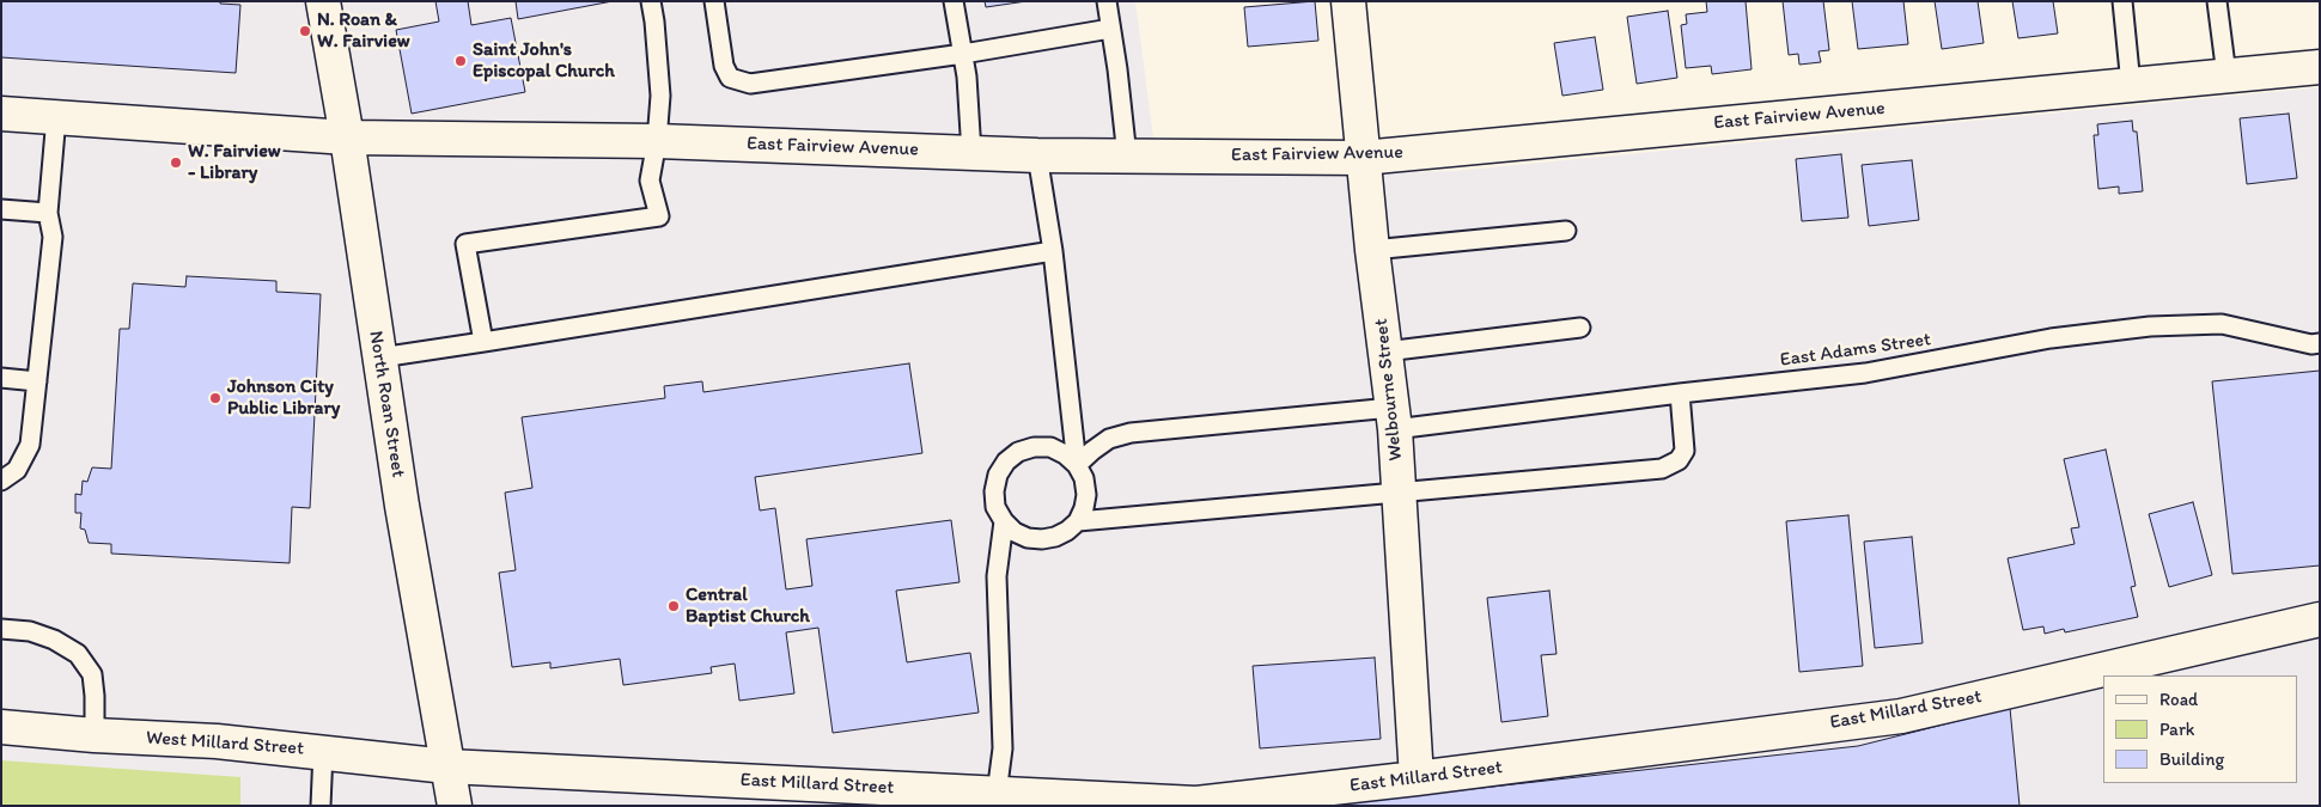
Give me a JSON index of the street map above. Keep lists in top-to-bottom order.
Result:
{
  "streets": {
    "street": [
      "East Fairview Avenue",
      "Welbourne Street",
      "North Roan Street",
      "East Millard Street",
      "West Millard Street"
    ],
    "lane": ["East Adams Street"]
  },
  "crossings": [
    ["East Fairview Avenue", "Welbourne Street"],
    ["East Fairview Avenue", "North Roan Street"],
    ["East Adams Street", "Welbourne Street"],
    ["Welbourne Street", "East Millard Street"],
    ["North Roan Street", "East Millard Street"],
    ["North Roan Street", "West Millard Street"],
    ["East Millard Street", "West Millard Street"]
  ],
  "places": [
    "N. Roan & W. Fairview",
    "Saint John's Episcopal Church",
    "W. Fairview - Library",
    "Johnson City Public Library",
    "Central Baptist Church"
  ],
  "legend": ["Road", "Park", "Building"]
}
